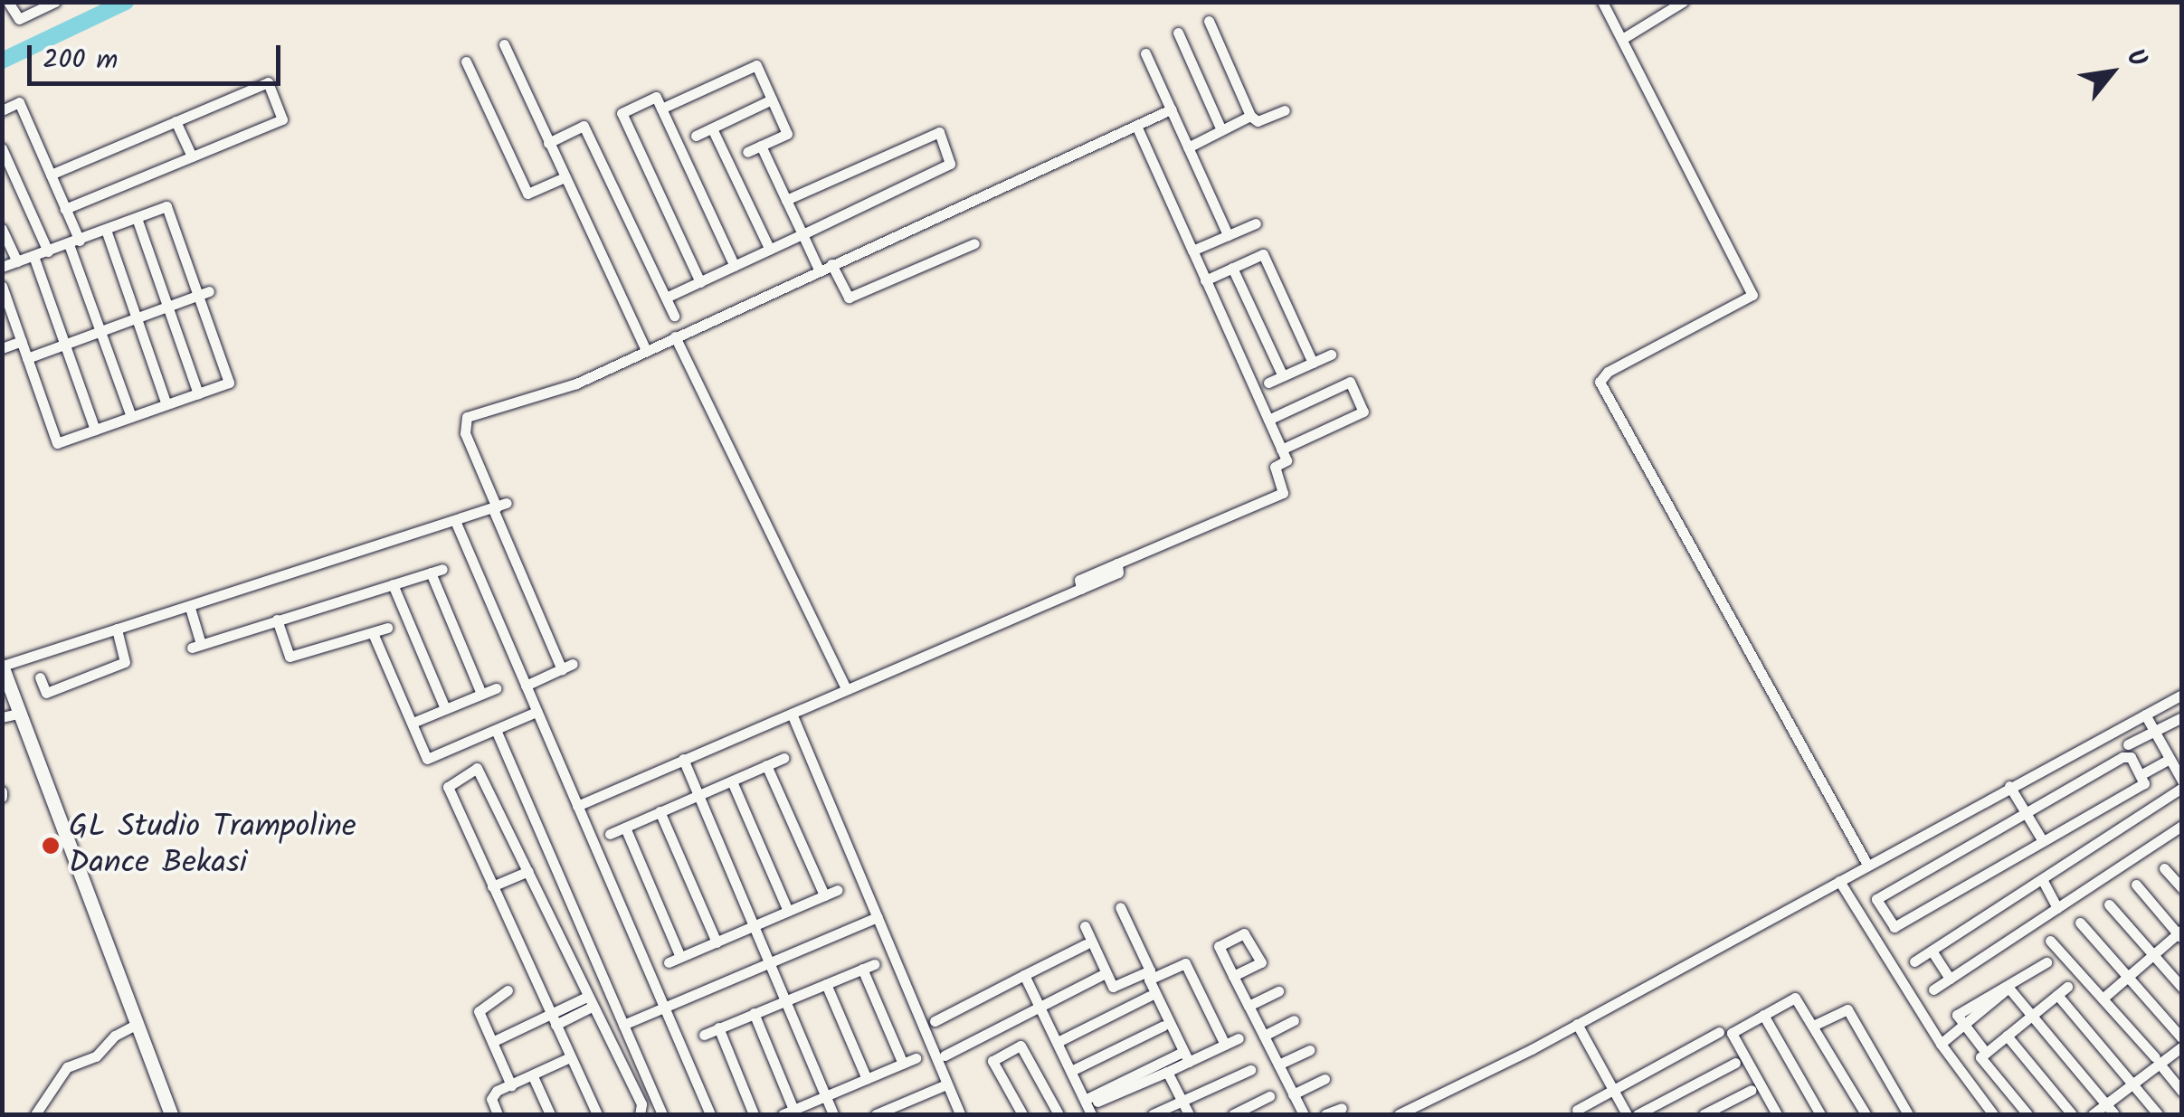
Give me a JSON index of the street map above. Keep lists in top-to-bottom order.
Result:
{
  "places": ["GL Studio Trampoline Dance Bekasi"],
  "scale_bar": "200 m",
  "north": "top right"
}
